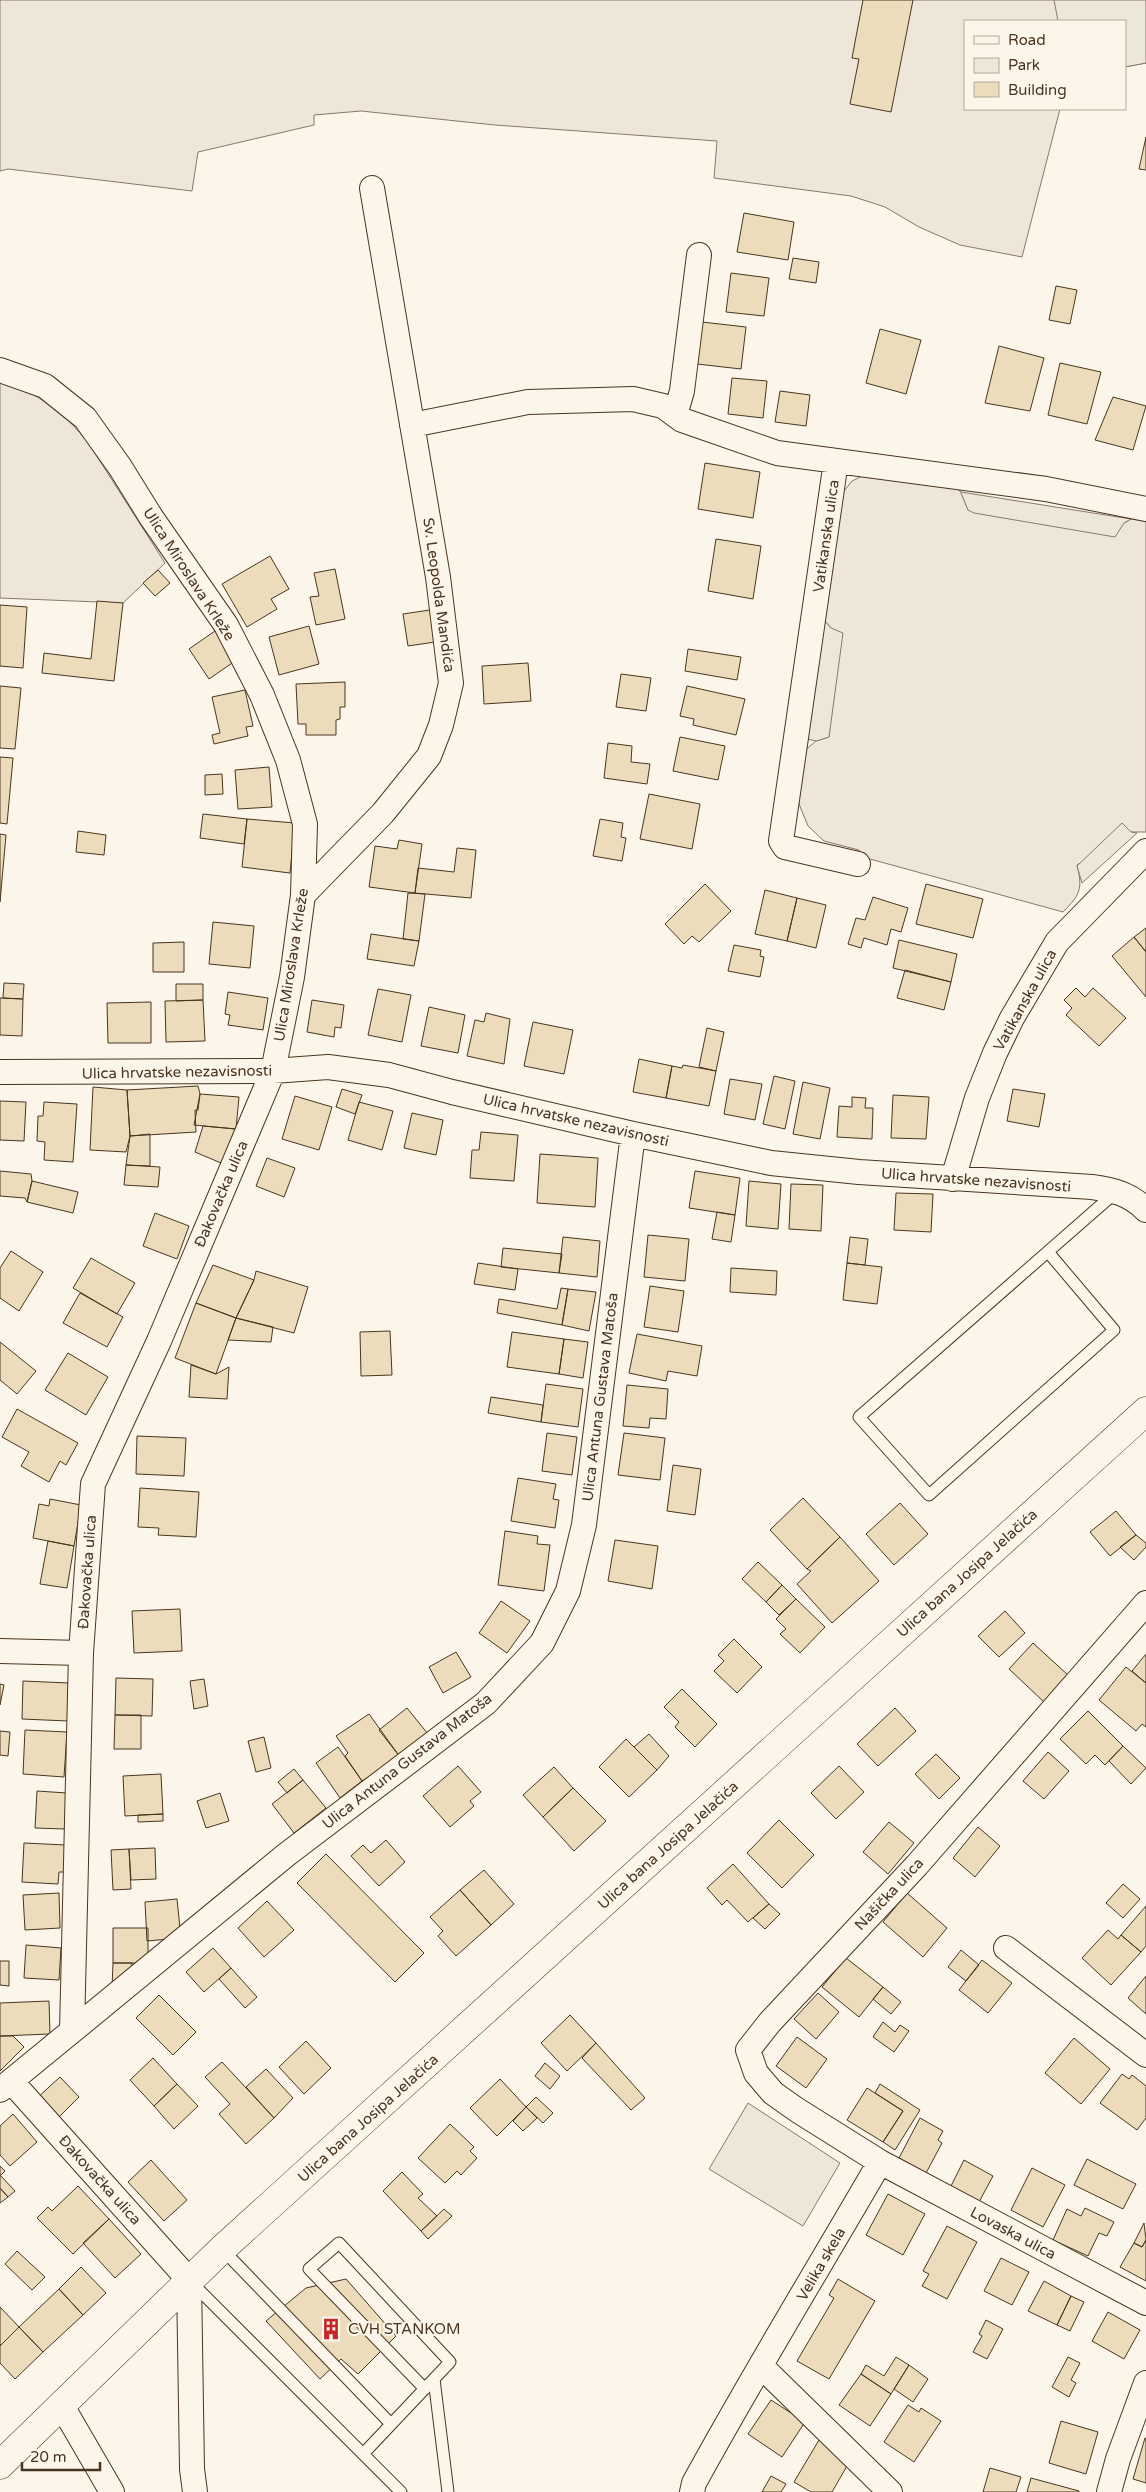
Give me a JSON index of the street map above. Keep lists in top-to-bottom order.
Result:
{
  "streets": {
    "main road": ["Ulica bana Josipa Jelačića"],
    "street": [
      "Vatikanska ulica",
      "Ulica Miroslava Krleže",
      "Sv. Leopolda Mandića",
      "Ulica hrvatske nezavisnosti",
      "Đakovačka ulica",
      "Ulica Antuna Gustava Matoša",
      "Našička ulica",
      "Lovaska ulica",
      "Velika skela"
    ]
  },
  "crossings": [
    ["Vatikanska ulica", "Ulica hrvatske nezavisnosti"],
    ["Ulica Miroslava Krleže", "Sv. Leopolda Mandića"],
    ["Ulica Miroslava Krleže", "Ulica hrvatske nezavisnosti"],
    ["Ulica Miroslava Krleže", "Đakovačka ulica"],
    ["Ulica hrvatske nezavisnosti", "Đakovačka ulica"],
    ["Ulica hrvatske nezavisnosti", "Ulica Antuna Gustava Matoša"],
    ["Đakovačka ulica", "Ulica Antuna Gustava Matoša"],
    ["Đakovačka ulica", "Ulica bana Josipa Jelačića"],
    ["Našička ulica", "Lovaska ulica"],
    ["Našička ulica", "Velika skela"],
    ["Lovaska ulica", "Velika skela"]
  ],
  "places": {
    "building": ["CVH STANKOM"]
  },
  "legend": ["Road", "Park", "Building"],
  "scale_bar": "20 m"
}
